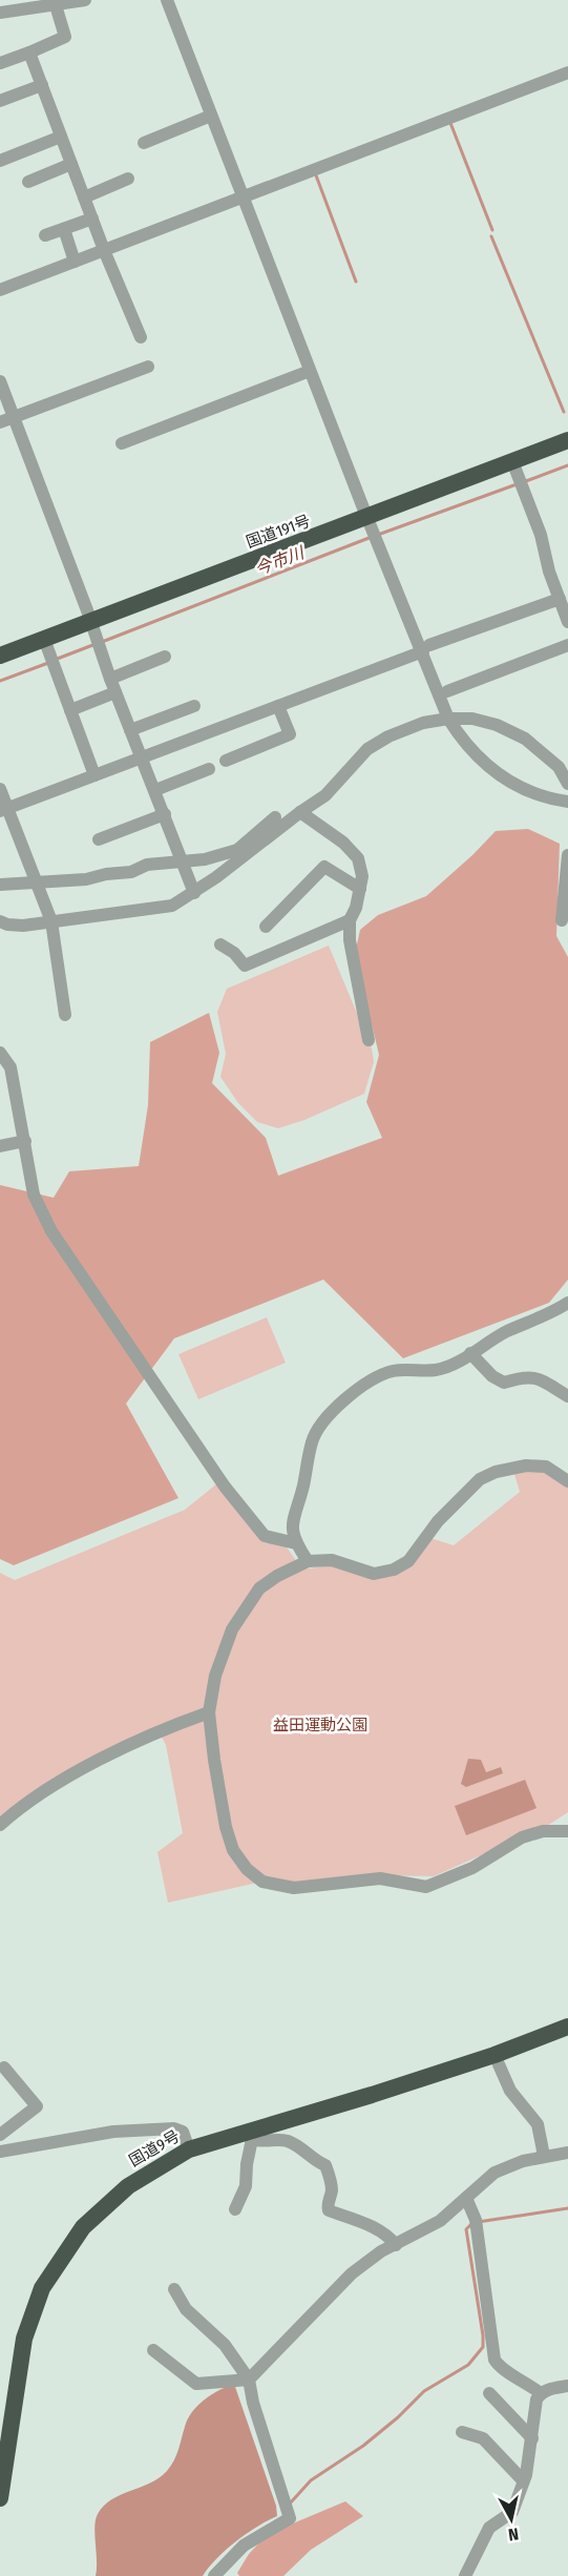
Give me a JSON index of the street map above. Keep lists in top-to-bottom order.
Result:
{
  "streets": {
    "highway": ["国道191号", "国道9号"]
  },
  "water": ["今市川"],
  "parks": ["益田運動公園"],
  "north": "bottom"
}
